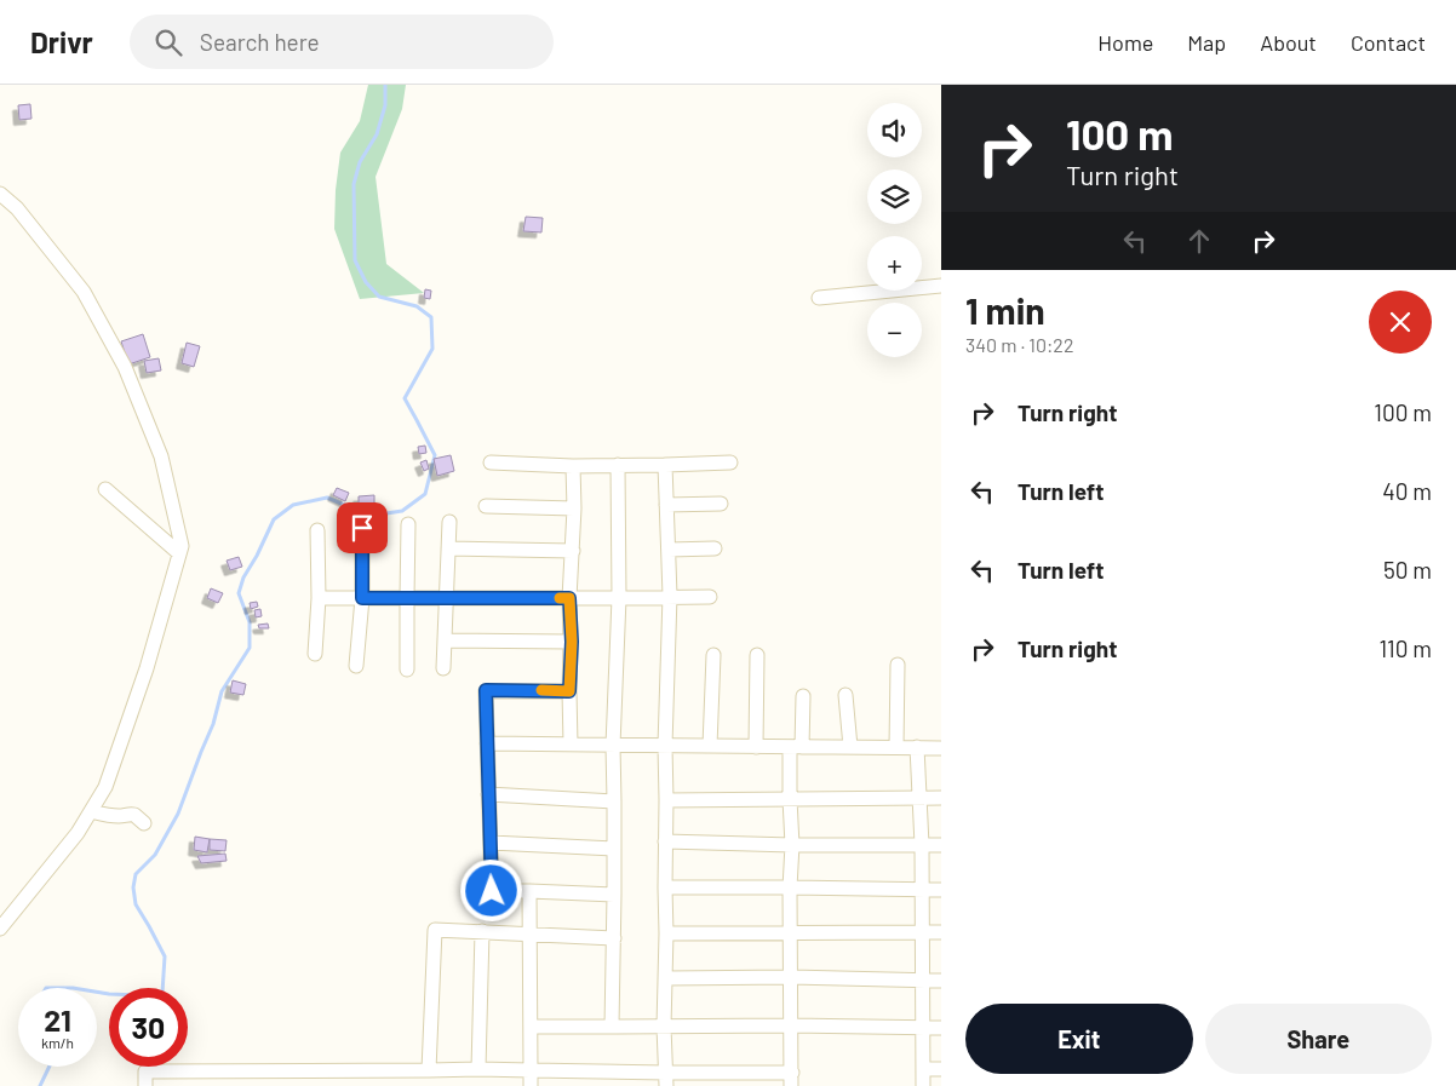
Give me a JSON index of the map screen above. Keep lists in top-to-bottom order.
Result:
{
  "page": {
    "header": "Drivr",
    "search": "Search here",
    "nav": [
      "Home",
      "Map",
      "About",
      "Contact"
    ],
    "turn": ["100 m", "Turn right"],
    "map_buttons": ["+", "−"],
    "heading": ["1 min", "340 m · 10:22"],
    "list": [
      {
        "name": "Turn right",
        "value": "100 m"
      },
      {
        "name": "Turn left",
        "value": "40 m"
      },
      {
        "name": "Turn left",
        "value": "50 m"
      },
      {
        "name": "Turn right",
        "value": "110 m"
      }
    ],
    "speed": "21 km/h",
    "limit": "30",
    "buttons": ["Exit", "Share"]
  }
}
